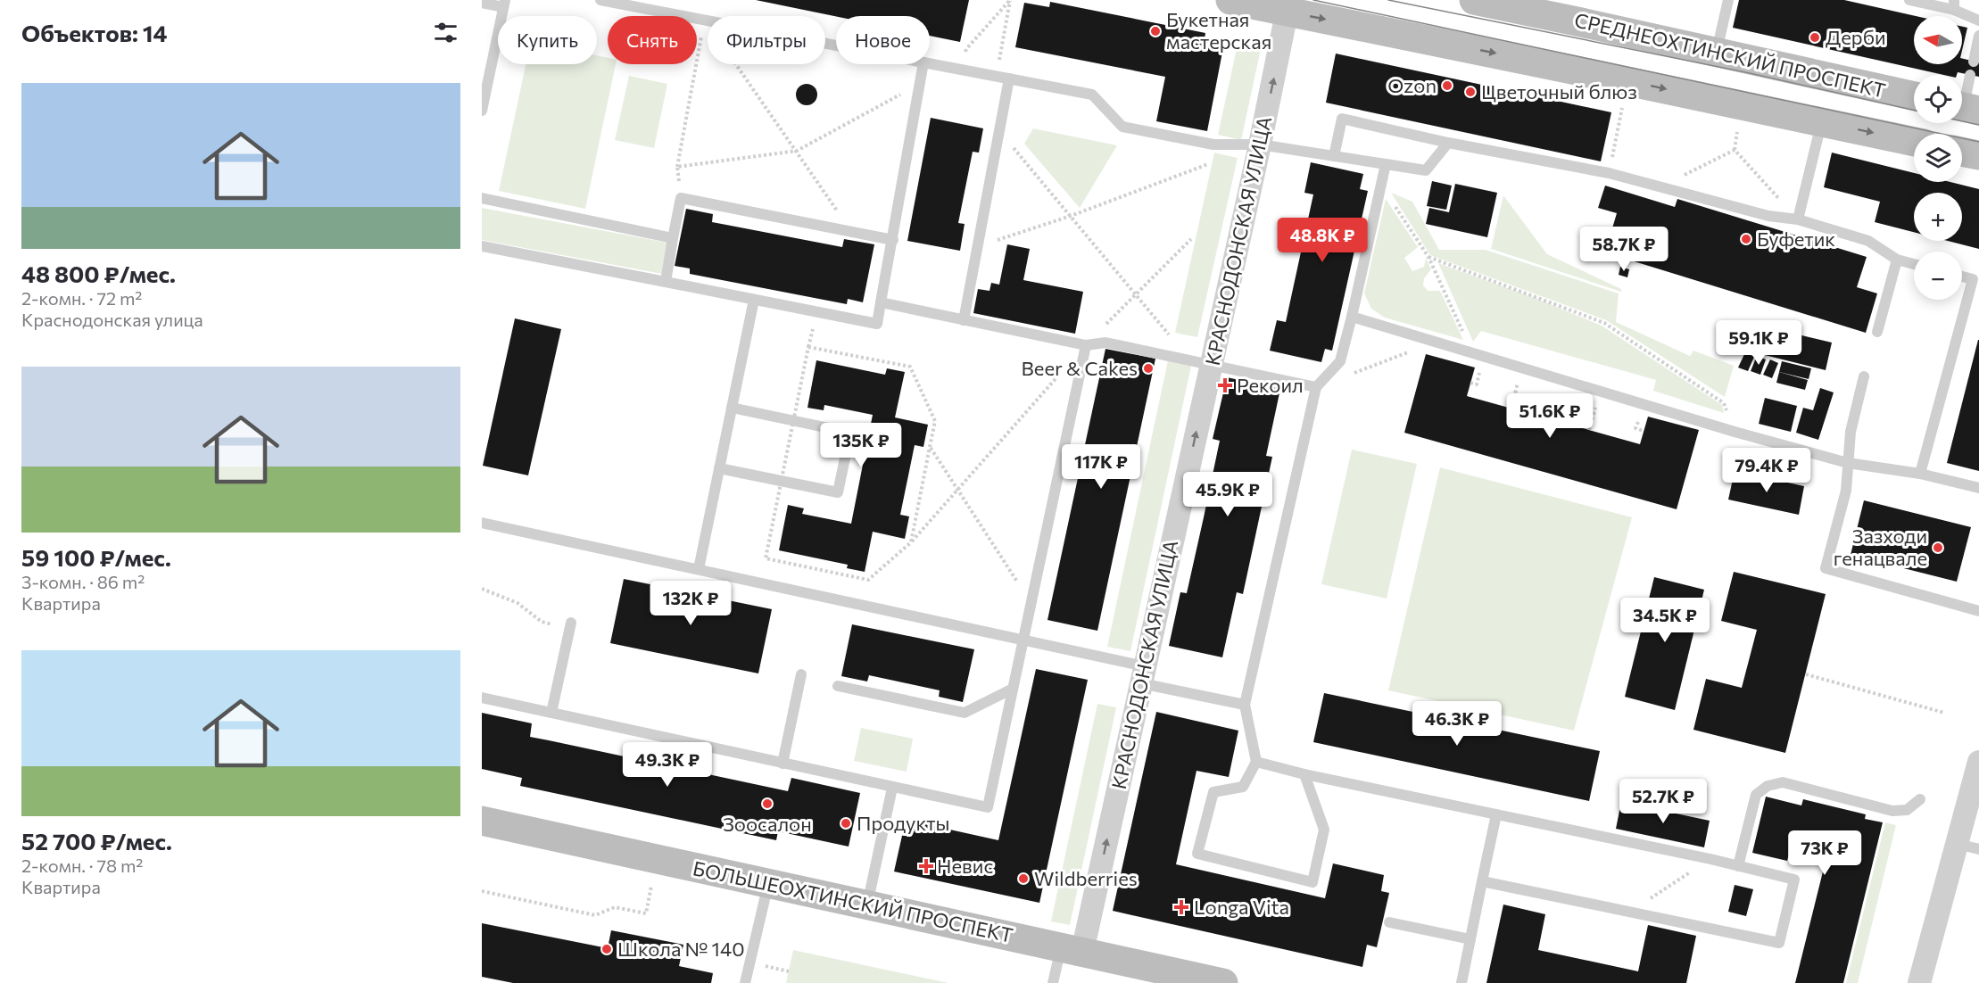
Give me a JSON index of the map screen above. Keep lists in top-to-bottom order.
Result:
{
  "streets": {
    "main road": ["СРЕДНЕОХТИНСКИЙ ПРОСПЕКТ", "БОЛЬШЕОХТИНСКИЙ ПРОСПЕКТ"],
    "street": ["КРАСНОДОНСКАЯ УЛИЦА"]
  },
  "crossings": [
    ["КРАСНОДОНСКАЯ УЛИЦА", "БОЛЬШЕОХТИНСКИЙ ПРОСПЕКТ"]
  ],
  "one_way": ["КРАСНОДОНСКАЯ УЛИЦА"],
  "places": {
    "other": [
      "Букетная мастерская",
      "Дерби",
      "Ozon",
      "Цветочный блюз",
      "Буфетик",
      "Beer & Cakes",
      "Зазходи генацвале",
      "Зоосалон",
      "Продукты",
      "Wildberries",
      "Школа № 140"
    ],
    "health": ["Рекоил", "Невис", "Longa Vita"]
  },
  "north": "left",
  "page": {
    "heading": "Объектов: 14",
    "map_buttons": ["+", "−"],
    "chip": [
      "Купить",
      "Снять",
      "Фильтры",
      "Новое"
    ],
    "list": [
      {
        "name": "48 800 ₽/мес.",
        "note": "2-комн. · 72 m² · Краснодонская улица"
      },
      {
        "name": "59 100 ₽/мес.",
        "note": "3-комн. · 86 m² · Квартира"
      },
      {
        "name": "52 700 ₽/мес.",
        "note": "2-комн. · 78 m² · Квартира"
      }
    ],
    "price": [
      "48.8K ₽",
      "58.7K ₽",
      "59.1K ₽",
      "51.6K ₽",
      "135K ₽",
      "117K ₽",
      "79.4K ₽",
      "45.9K ₽",
      "132K ₽",
      "34.5K ₽",
      "46.3K ₽",
      "49.3K ₽",
      "52.7K ₽",
      "73K ₽"
    ]
  }
}
